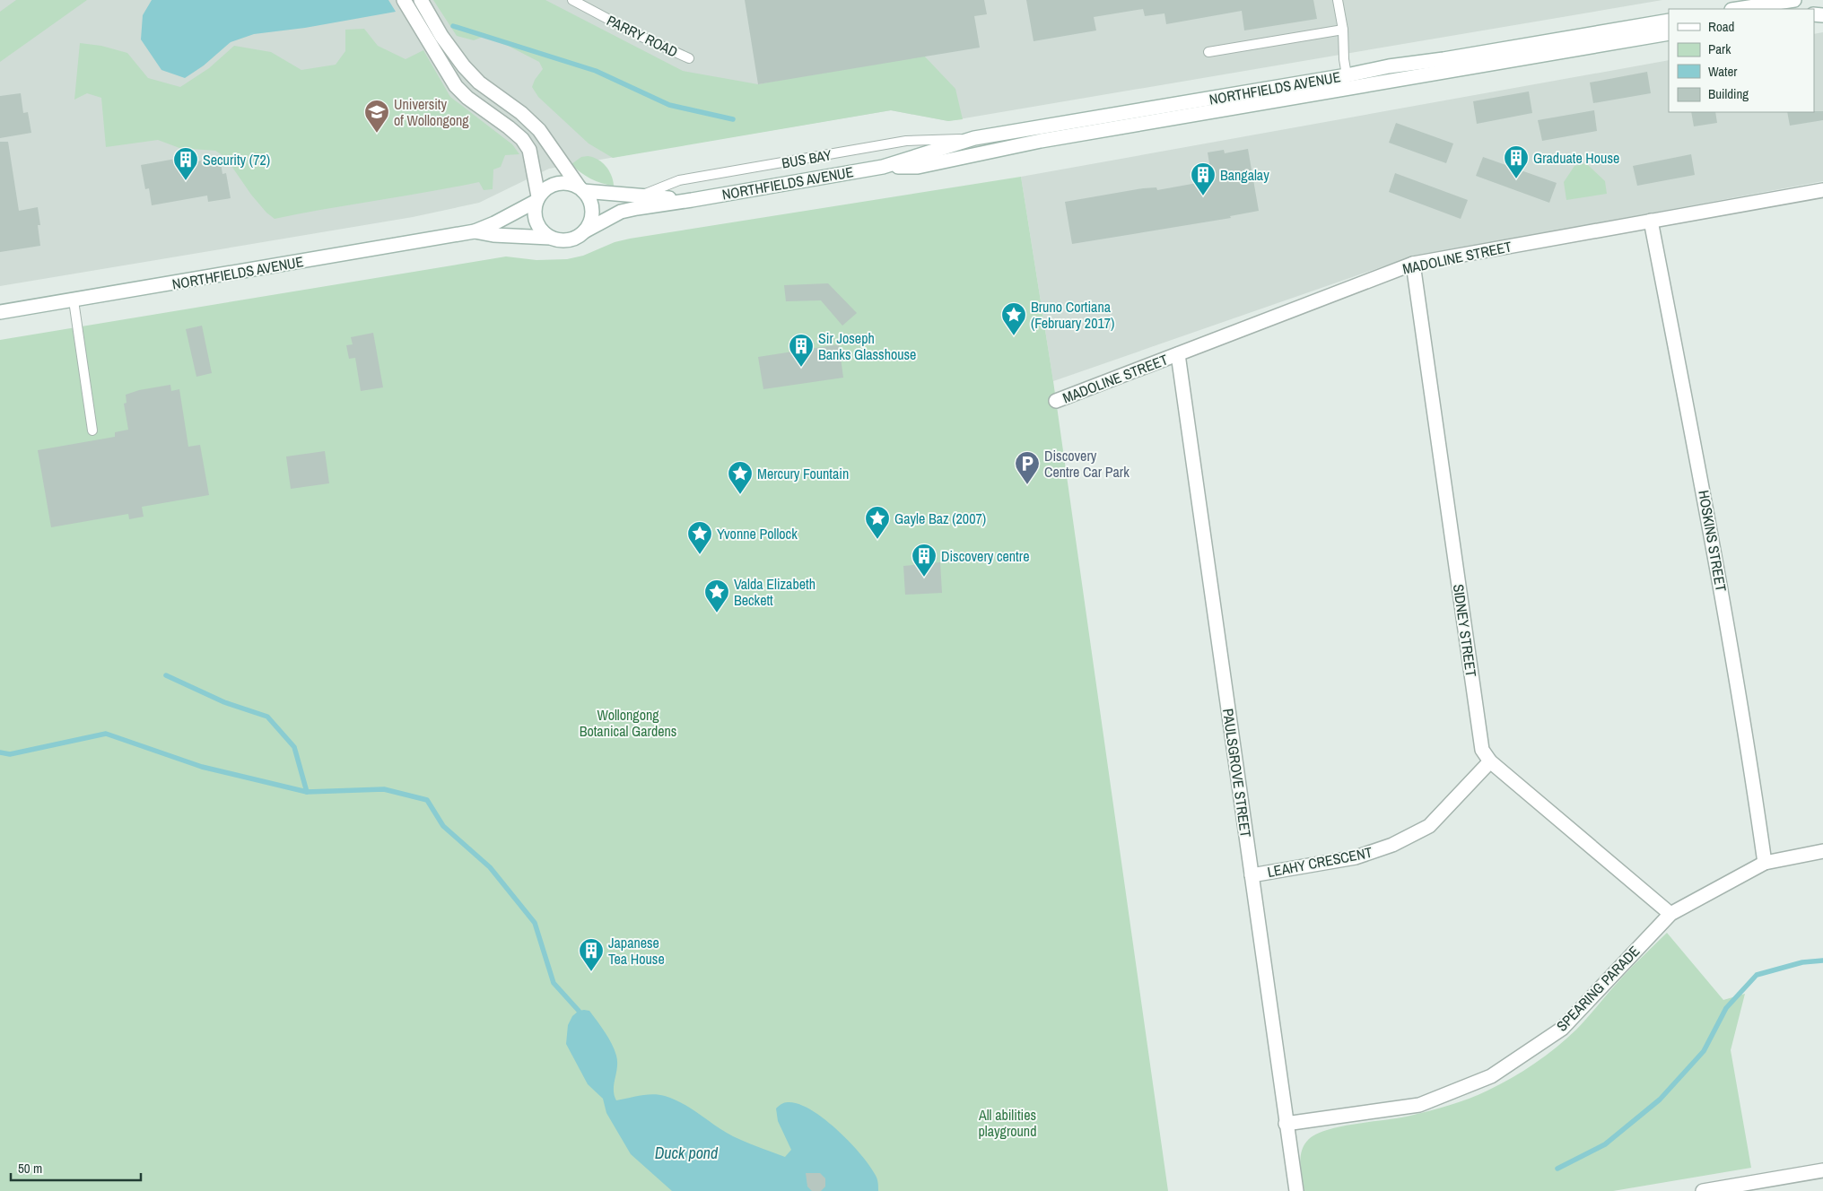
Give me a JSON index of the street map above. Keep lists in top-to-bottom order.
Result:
{
  "streets": {
    "street": [
      "NORTHFIELDS AVENUE",
      "MADOLINE STREET",
      "HOSKINS STREET",
      "SIDNEY STREET",
      "PAULSGROVE STREET",
      "LEAHY CRESCENT",
      "SPEARING PARADE"
    ],
    "lane": ["PARRY ROAD", "BUS BAY"]
  },
  "crossings": [
    ["NORTHFIELDS AVENUE", "BUS BAY"],
    ["MADOLINE STREET", "HOSKINS STREET"],
    ["MADOLINE STREET", "SIDNEY STREET"],
    ["MADOLINE STREET", "PAULSGROVE STREET"],
    ["HOSKINS STREET", "SPEARING PARADE"],
    ["SIDNEY STREET", "LEAHY CRESCENT"],
    ["SIDNEY STREET", "SPEARING PARADE"],
    ["PAULSGROVE STREET", "LEAHY CRESCENT"],
    ["PAULSGROVE STREET", "SPEARING PARADE"]
  ],
  "water": ["Duck pond"],
  "parks": ["Wollongong Botanical Gardens", "All abilities playground"],
  "places": {
    "school or university": ["University of Wollongong"],
    "building": [
      "Graduate House",
      "Security (72)",
      "Bangalay",
      "Sir Joseph Banks Glasshouse",
      "Discovery centre",
      "Japanese Tea House"
    ],
    "place": [
      "Bruno Cortiana (February 2017)",
      "Mercury Fountain",
      "Gayle Baz (2007)",
      "Yvonne Pollock",
      "Valda Elizabeth Beckett"
    ],
    "parking": ["Discovery Centre Car Park"]
  },
  "legend": [
    "Road",
    "Park",
    "Water",
    "Building"
  ],
  "scale_bar": "50 m"
}
